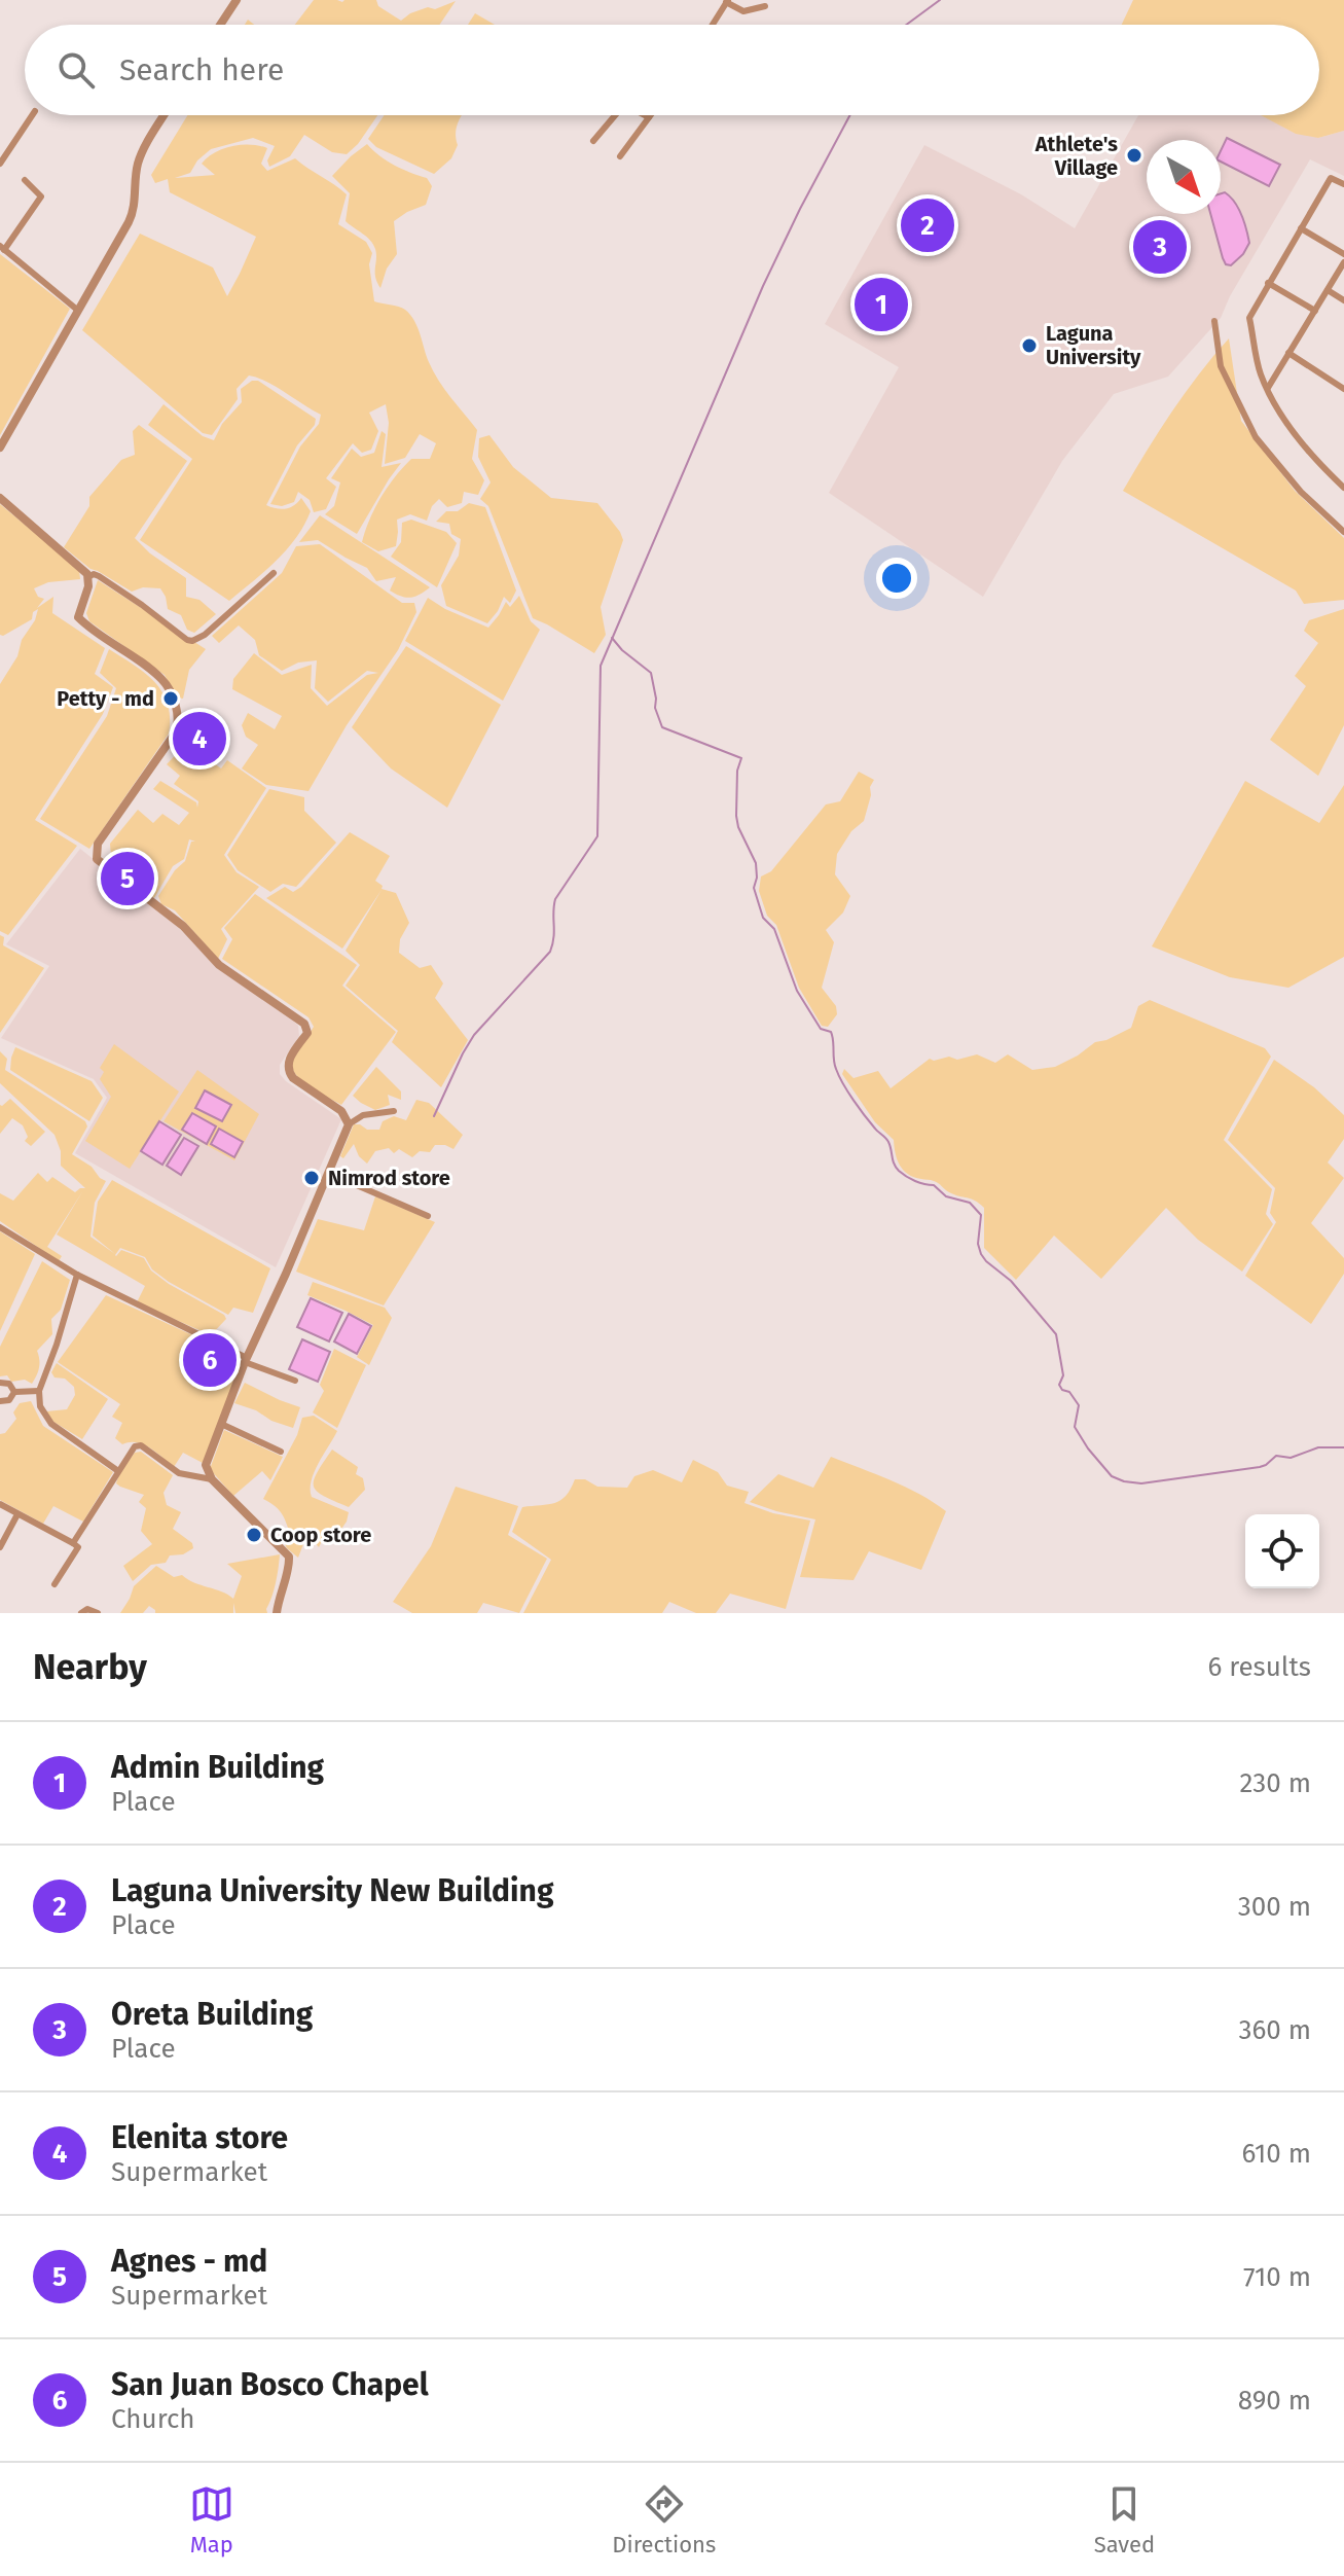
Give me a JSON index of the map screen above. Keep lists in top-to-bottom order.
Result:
{
  "places": [
    "Athlete's Village",
    "Laguna University",
    "Petty - md",
    "Nimrod store",
    "Coop store"
  ],
  "north": "bottom right",
  "page": {
    "search": "Search here",
    "pins": [
      "2",
      "3",
      "1",
      "4",
      "5",
      "6"
    ],
    "heading": ["Nearby", "6 results"],
    "list": [
      {
        "mark": "1",
        "name": "Admin Building",
        "note": "Place",
        "value": "230 m"
      },
      {
        "mark": "2",
        "name": "Laguna University New Building",
        "note": "Place",
        "value": "300 m"
      },
      {
        "mark": "3",
        "name": "Oreta Building",
        "note": "Place",
        "value": "360 m"
      },
      {
        "mark": "4",
        "name": "Elenita store",
        "note": "Supermarket",
        "value": "610 m"
      },
      {
        "mark": "5",
        "name": "Agnes - md",
        "note": "Supermarket",
        "value": "710 m"
      },
      {
        "mark": "6",
        "name": "San Juan Bosco Chapel",
        "note": "Church",
        "value": "890 m"
      }
    ],
    "nav": ["Map", "Directions", "Saved"]
  }
}
